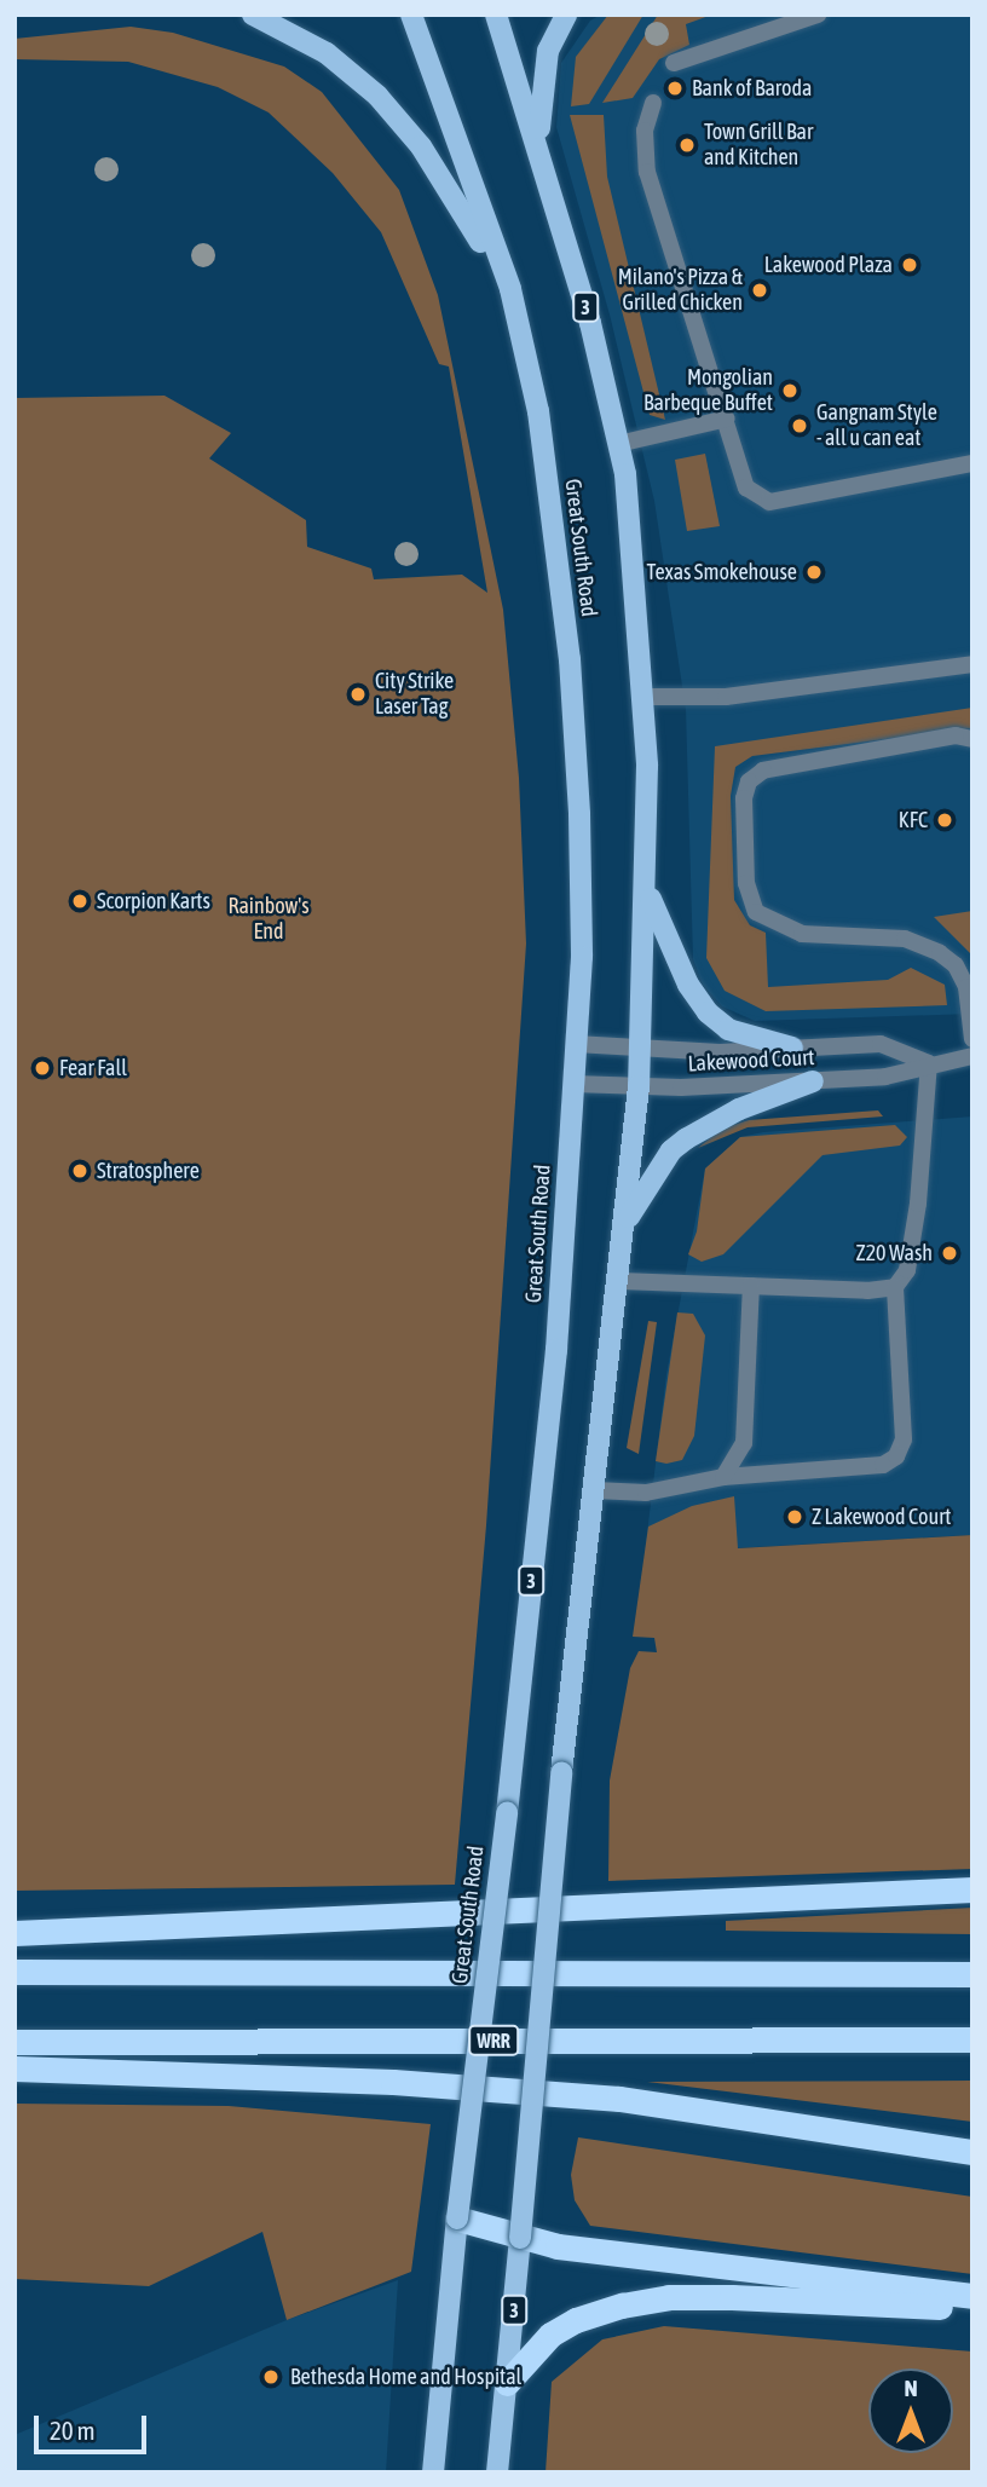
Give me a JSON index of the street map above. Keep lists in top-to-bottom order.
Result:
{
  "streets": {
    "highway": ["WRR"],
    "main road": ["3", "Great South Road"],
    "street": ["Lakewood Court"]
  },
  "crossings": [
    ["3", "Lakewood Court"],
    ["Great South Road", "Lakewood Court"]
  ],
  "parks": ["Rainbow's End"],
  "places": [
    "Bank of Baroda",
    "Town Grill Bar and Kitchen",
    "Lakewood Plaza",
    "Milano's Pizza & Grilled Chicken",
    "Mongolian Barbeque Buffet",
    "Gangnam Style - all u can eat",
    "Texas Smokehouse",
    "City Strike Laser Tag",
    "KFC",
    "Scorpion Karts",
    "Fear Fall",
    "Stratosphere",
    "Z20 Wash",
    "Z Lakewood Court",
    "Bethesda Home and Hospital"
  ],
  "scale_bar": "20 m",
  "north": "top"
}
